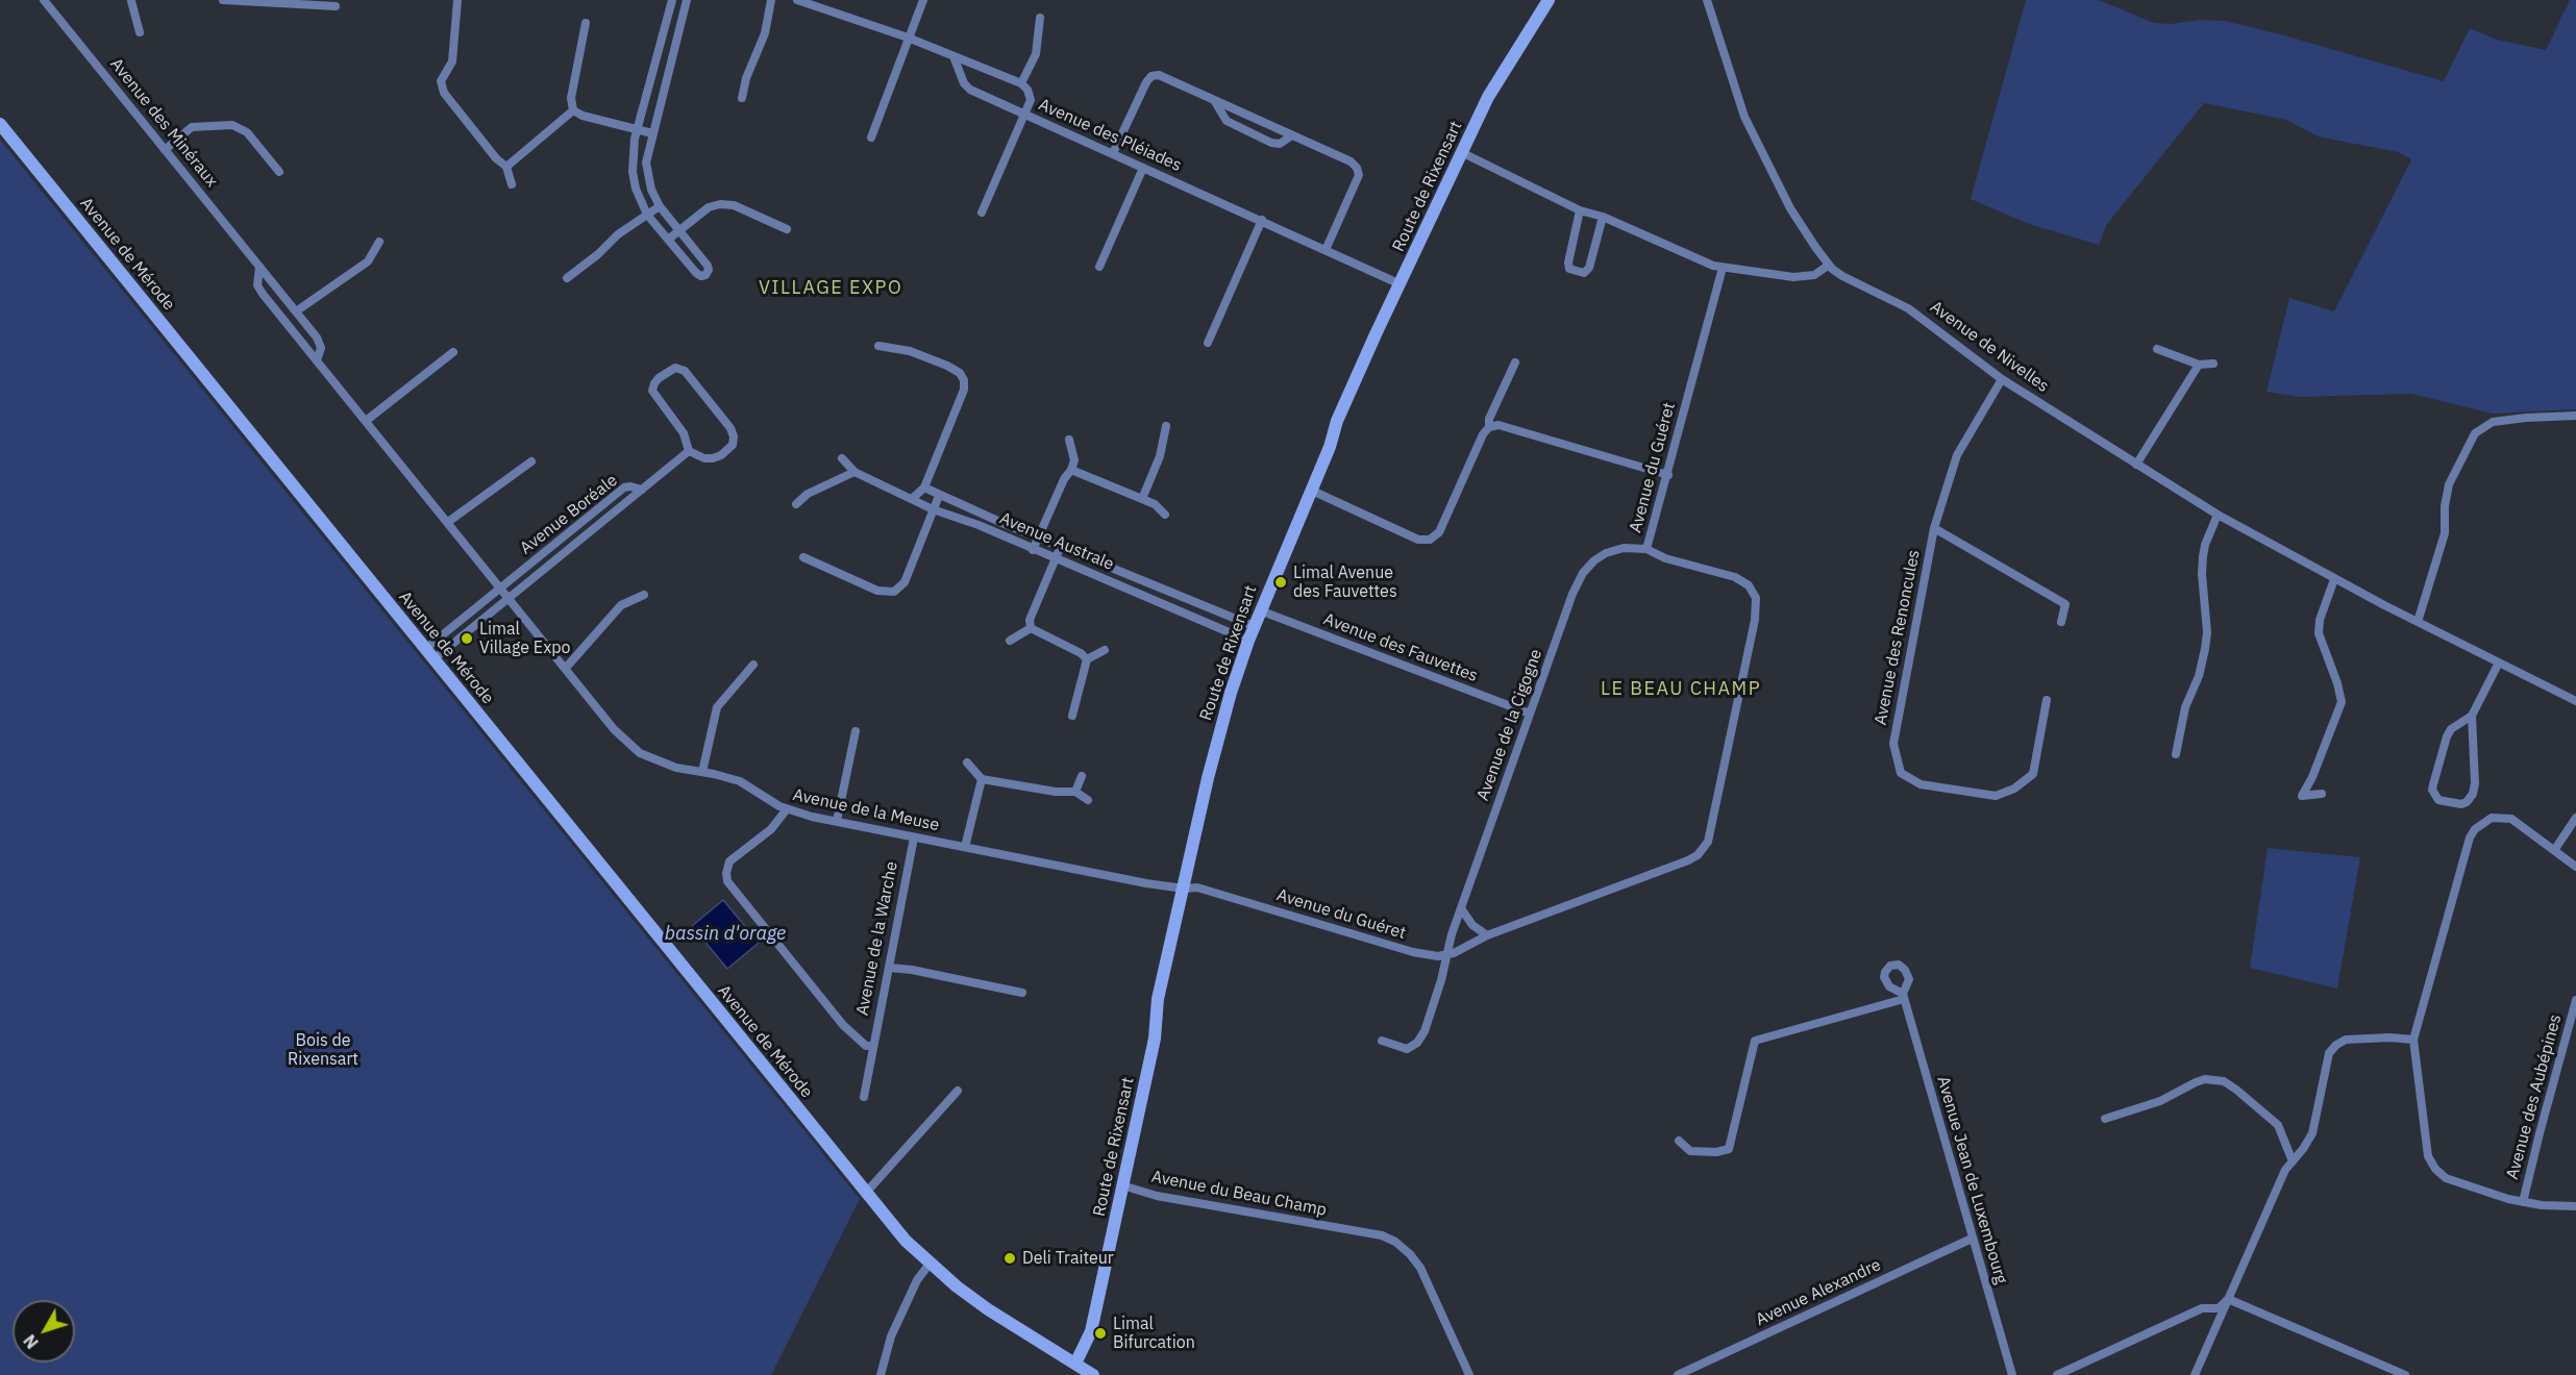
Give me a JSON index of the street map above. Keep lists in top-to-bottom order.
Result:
{
  "streets": {
    "street": [
      "Avenue des Minéraux",
      "Avenue des Pléiades",
      "Route de Rixensart",
      "Avenue de Mérode",
      "Avenue de Nivelles",
      "Avenue du Guéret",
      "Avenue Boréale",
      "Avenue Australe",
      "Avenue des Renoncules",
      "Avenue des Fauvettes",
      "Avenue de la Cigogne",
      "Avenue de la Meuse",
      "Avenue de la Warche",
      "Avenue des Aubépines",
      "Avenue Jean de Luxembourg",
      "Avenue du Beau Champ",
      "Avenue Alexandre"
    ]
  },
  "crossings": [
    ["Avenue des Minéraux", "Avenue Boréale"],
    ["Avenue des Minéraux", "Avenue de la Meuse"],
    ["Avenue des Pléiades", "Route de Rixensart"],
    ["Route de Rixensart", "Avenue de Mérode"],
    ["Route de Rixensart", "Avenue du Guéret"],
    ["Route de Rixensart", "Avenue Australe"],
    ["Route de Rixensart", "Avenue des Fauvettes"],
    ["Route de Rixensart", "Avenue de la Meuse"],
    ["Route de Rixensart", "Avenue du Beau Champ"],
    ["Avenue de Mérode", "Avenue Boréale"],
    ["Avenue de Nivelles", "Avenue des Renoncules"],
    ["Avenue du Guéret", "Avenue de la Cigogne"],
    ["Avenue du Guéret", "Avenue de la Meuse"],
    ["Avenue Boréale", "Avenue de la Meuse"],
    ["Avenue des Fauvettes", "Avenue de la Cigogne"],
    ["Avenue de la Meuse", "Avenue de la Warche"],
    ["Avenue Jean de Luxembourg", "Avenue Alexandre"]
  ],
  "districts": ["VILLAGE EXPO", "LE BEAU CHAMP"],
  "water": ["bassin d'orage"],
  "parks": ["Bois de Rixensart"],
  "places": [
    "Limal Avenue des Fauvettes",
    "Limal Village Expo",
    "Deli Traiteur",
    "Limal Bifurcation"
  ],
  "north": "bottom left"
}
